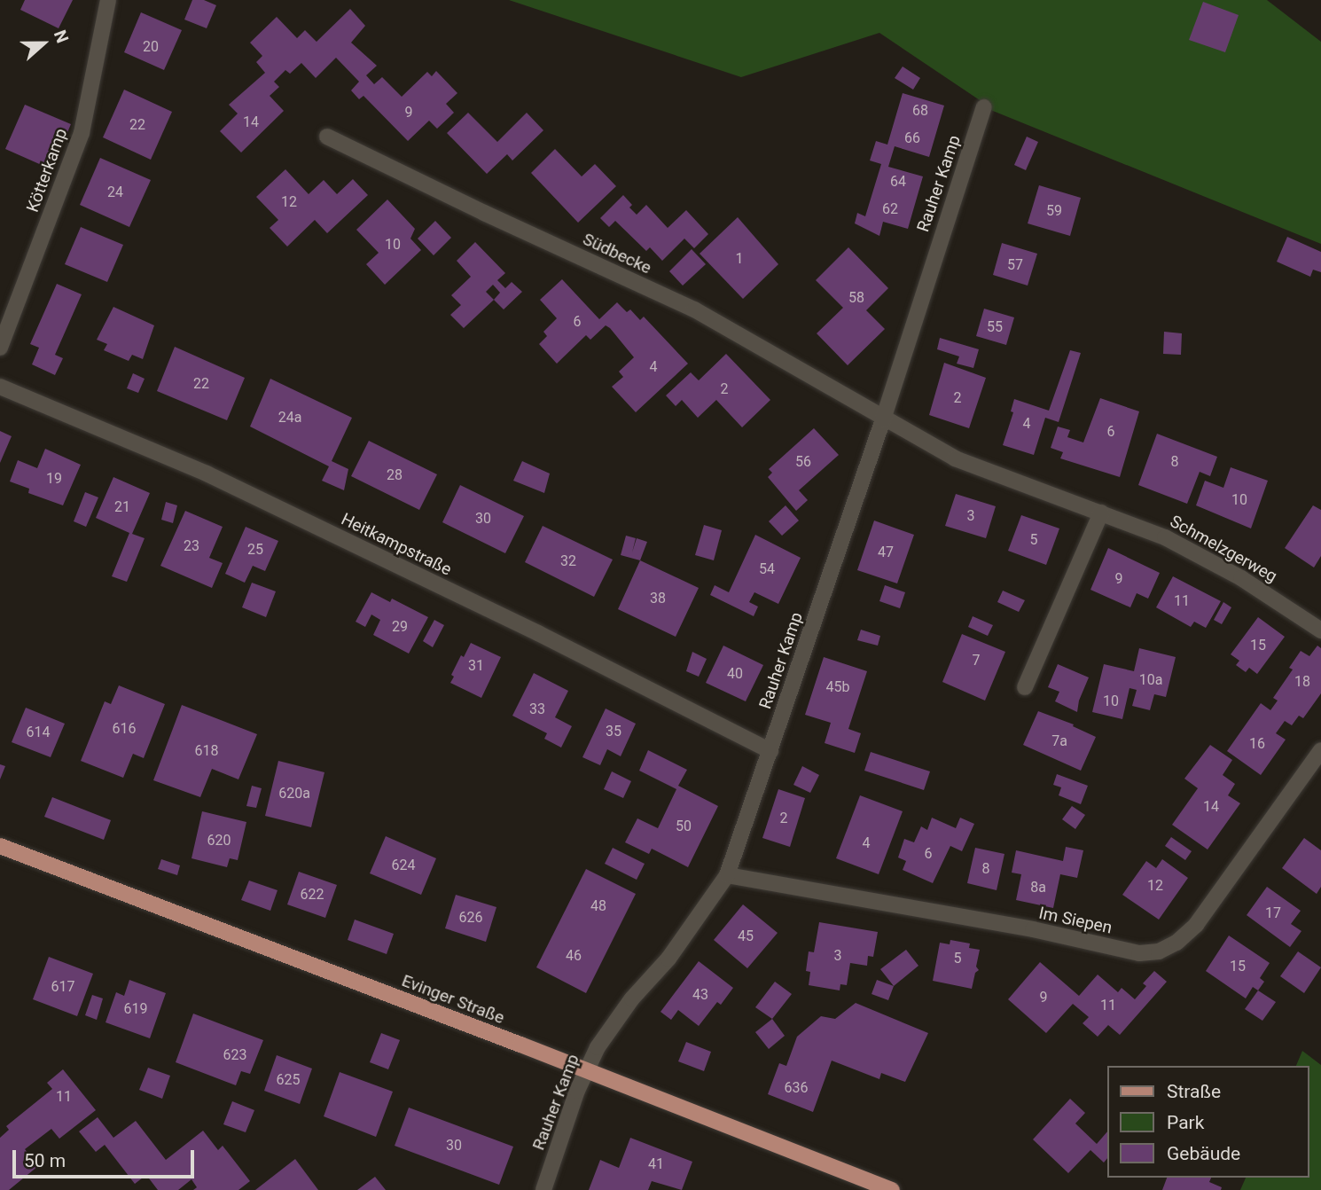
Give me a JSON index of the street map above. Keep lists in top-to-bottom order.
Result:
{
  "streets": {
    "main road": ["Evinger Straße"],
    "street": [
      "Kötterkamp",
      "Rauher Kamp",
      "Südbecke",
      "Heitkampstraße",
      "Schmelzgerweg",
      "Im Siepen"
    ]
  },
  "crossings": [
    ["Rauher Kamp", "Südbecke"],
    ["Rauher Kamp", "Heitkampstraße"],
    ["Rauher Kamp", "Schmelzgerweg"],
    ["Rauher Kamp", "Im Siepen"],
    ["Rauher Kamp", "Evinger Straße"],
    ["Südbecke", "Schmelzgerweg"]
  ],
  "house_numbers": [
    "20",
    "68",
    "9",
    "14",
    "22",
    "66",
    "64",
    "24",
    "12",
    "62",
    "59",
    "10",
    "1",
    "57",
    "58",
    "6",
    "55",
    "4",
    "22",
    "2",
    "2",
    "24a",
    "4",
    "6",
    "56",
    "8",
    "28",
    "19",
    "10",
    "21",
    "3",
    "30",
    "5",
    "23",
    "25",
    "47",
    "32",
    "54",
    "9",
    "38",
    "11",
    "29",
    "15",
    "7",
    "31",
    "40",
    "10a",
    "18",
    "45b",
    "10",
    "33",
    "616",
    "35",
    "614",
    "7a",
    "16",
    "618",
    "620a",
    "14",
    "2",
    "50",
    "620",
    "4",
    "6",
    "624",
    "8",
    "12",
    "8a",
    "622",
    "48",
    "17",
    "626",
    "45",
    "46",
    "3",
    "5",
    "15",
    "617",
    "43",
    "9",
    "11",
    "619",
    "623",
    "625",
    "636",
    "11",
    "30",
    "41"
  ],
  "legend": ["Straße", "Park", "Gebäude"],
  "scale_bar": "50 m",
  "north": "right"
}
